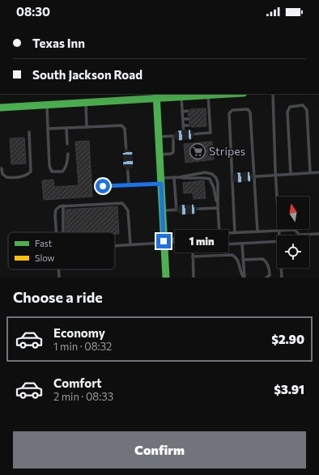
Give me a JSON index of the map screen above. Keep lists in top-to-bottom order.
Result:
{
  "places": {
    "supermarket": ["Stripes"]
  },
  "legend": ["Fast", "Slow"],
  "north": "top",
  "page": {
    "status": "08:30",
    "banner": ["Texas Inn", "South Jackson Road"],
    "bubble": "1 min",
    "heading": "Choose a ride",
    "list": [
      {
        "name": "Economy",
        "note": "1 min · 08:32",
        "value": "$2.90"
      },
      {
        "name": "Comfort",
        "note": "2 min · 08:33",
        "value": "$3.91"
      }
    ],
    "buttons": "Confirm"
  }
}
